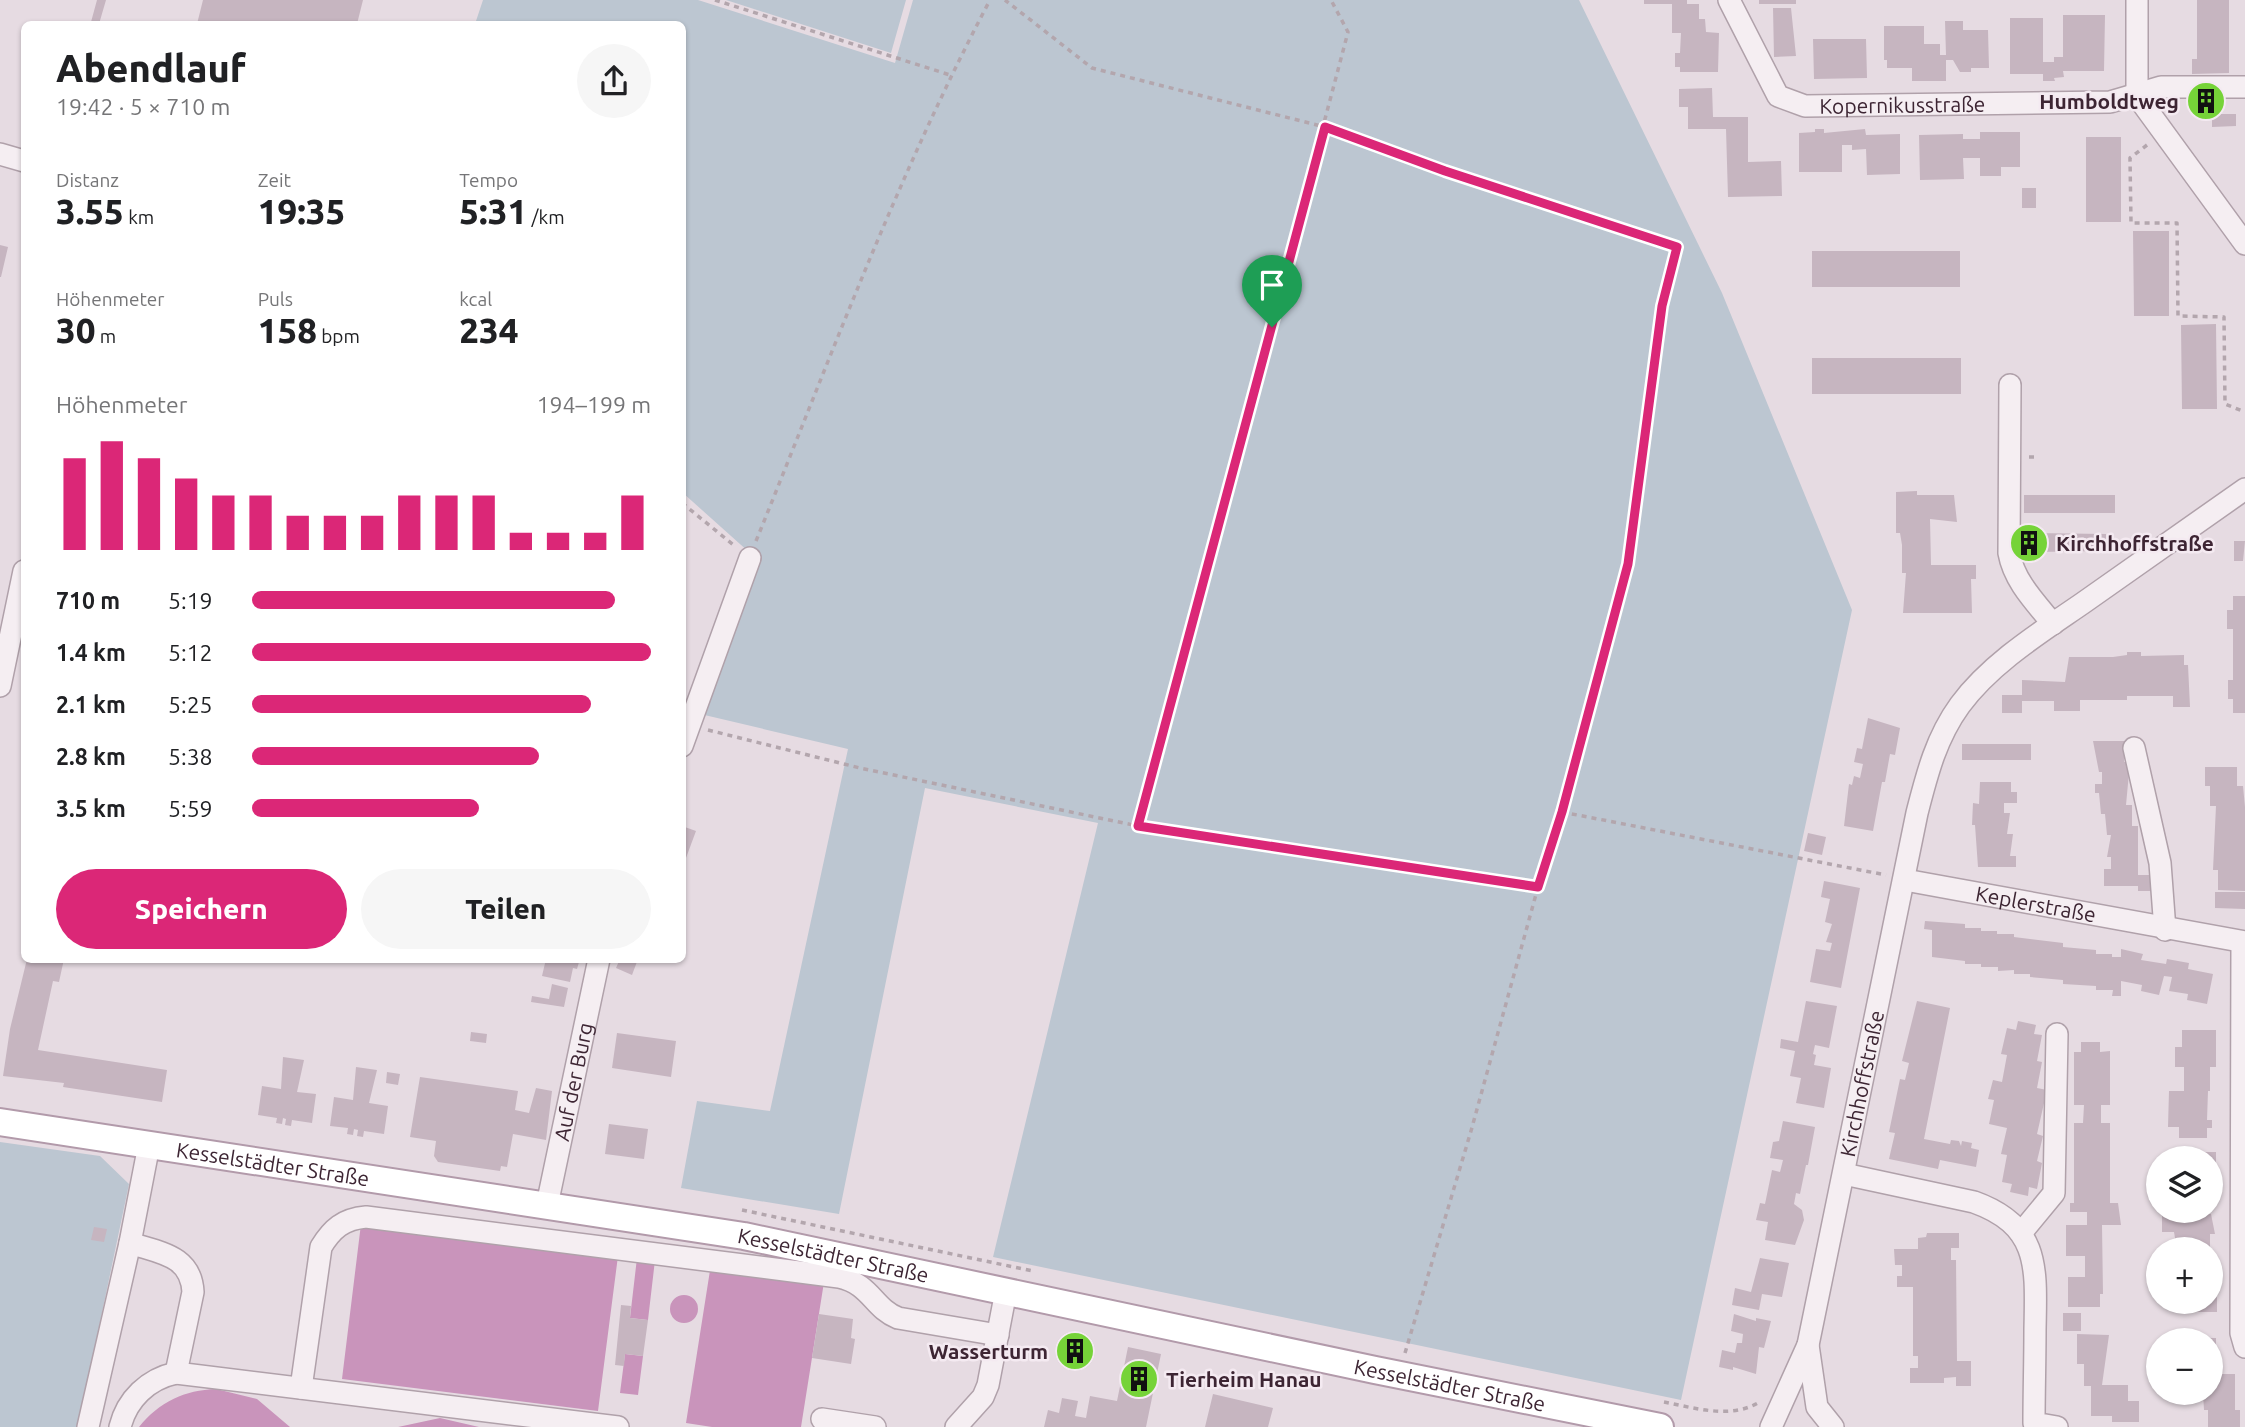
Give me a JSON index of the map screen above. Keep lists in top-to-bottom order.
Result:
{
  "streets": {
    "main road": ["Kesselstädter Straße"],
    "street": [
      "Kopernikusstraße",
      "Keplerstraße",
      "Auf der Burg",
      "Kirchhoffstraße"
    ]
  },
  "crossings": [
    ["Keplerstraße", "Kirchhoffstraße"],
    ["Auf der Burg", "Kesselstädter Straße"]
  ],
  "places": {
    "building": [
      "Humboldtweg",
      "Kirchhoffstraße",
      "Wasserturm",
      "Tierheim Hanau"
    ]
  },
  "page": {
    "heading": ["Abendlauf", "19:42 · 5 × 710 m"],
    "stats": [
      ["Distanz", "3.55 km"],
      ["Zeit", "19:35"],
      ["Tempo", "5:31 /km"],
      ["Höhenmeter", "30 m"],
      ["Puls", "158 bpm"],
      ["kcal", "234"]
    ],
    "chart": ["Höhenmeter", "194–199 m"],
    "list": [
      {
        "name": "710 m",
        "note": "5:19"
      },
      {
        "name": "1.4 km",
        "note": "5:12"
      },
      {
        "name": "2.1 km",
        "note": "5:25"
      },
      {
        "name": "2.8 km",
        "note": "5:38"
      },
      {
        "name": "3.5 km",
        "note": "5:59"
      }
    ],
    "buttons": ["Speichern", "Teilen"],
    "map_buttons": ["+", "−"]
  }
}
